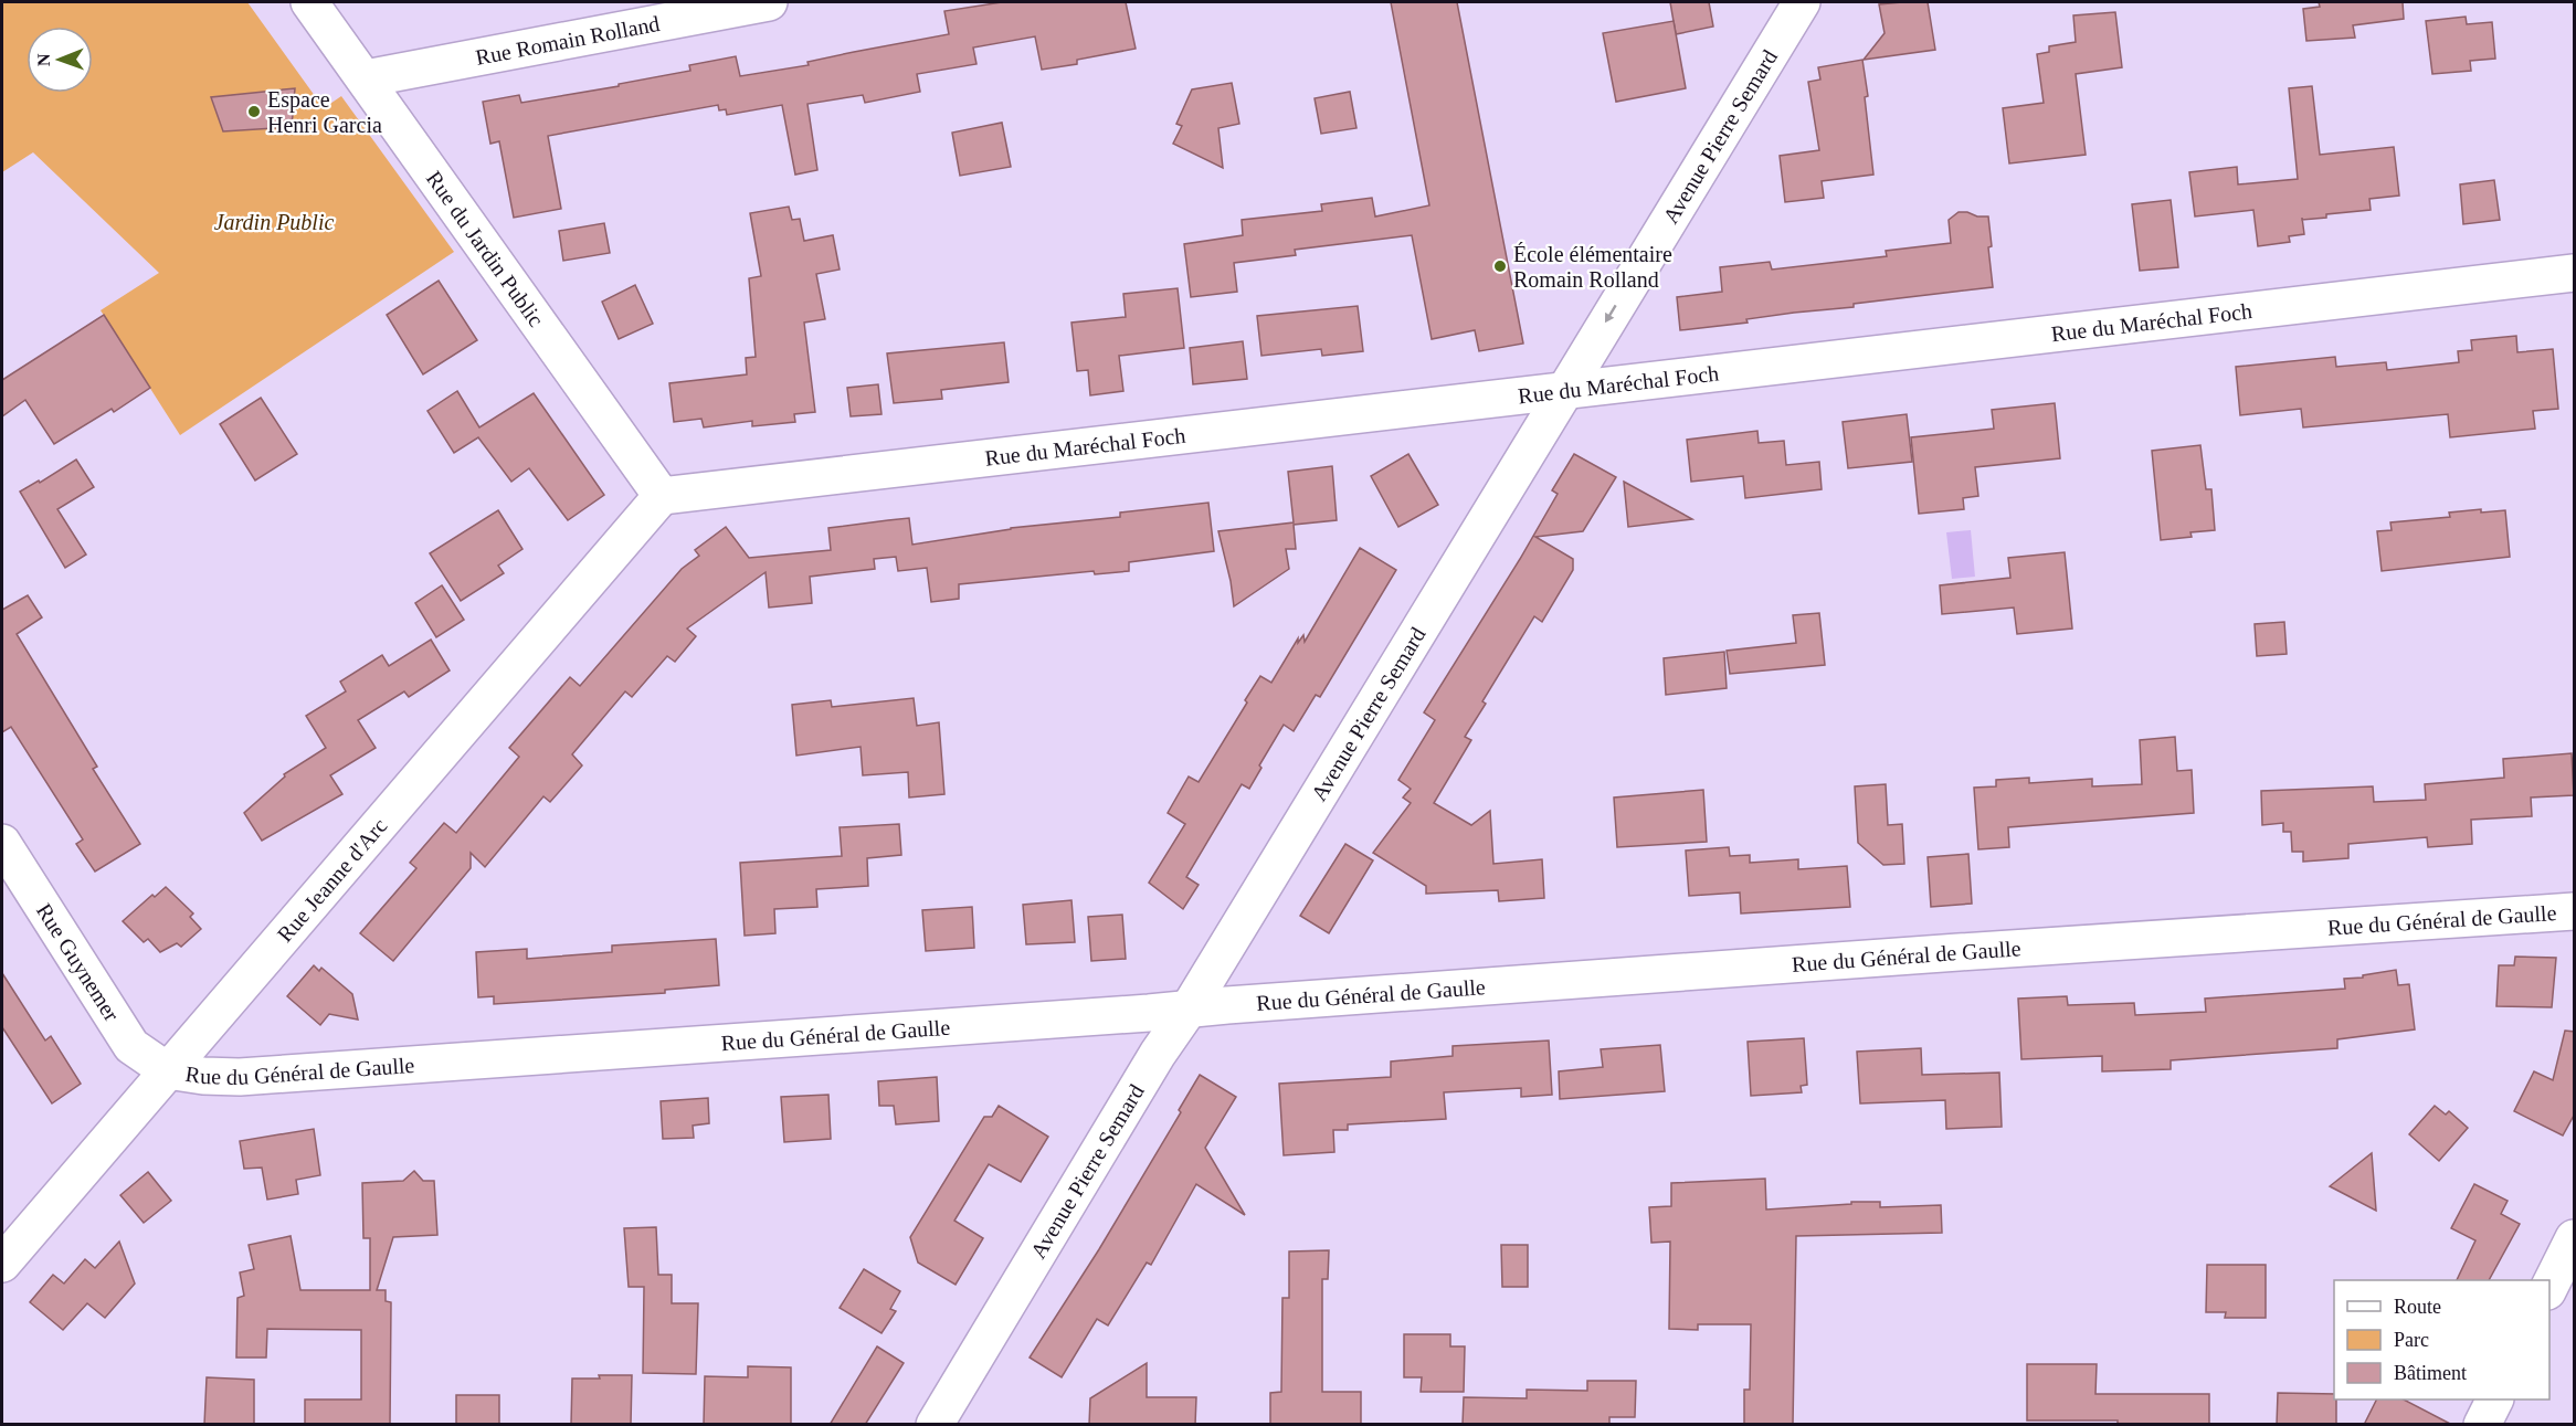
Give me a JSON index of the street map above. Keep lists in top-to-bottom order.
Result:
{
  "streets": {
    "street": [
      "Rue Romain Rolland",
      "Avenue Pierre Semard",
      "Rue du Jardin Public",
      "Rue du Maréchal Foch",
      "Rue Jeanne d'Arc",
      "Rue du Général de Gaulle",
      "Rue Guynemer"
    ]
  },
  "crossings": [
    ["Rue Romain Rolland", "Rue du Jardin Public"],
    ["Avenue Pierre Semard", "Rue du Maréchal Foch"],
    ["Avenue Pierre Semard", "Rue du Général de Gaulle"],
    ["Rue du Jardin Public", "Rue du Maréchal Foch"],
    ["Rue du Jardin Public", "Rue Jeanne d'Arc"],
    ["Rue du Maréchal Foch", "Rue Jeanne d'Arc"],
    ["Rue Jeanne d'Arc", "Rue du Général de Gaulle"],
    ["Rue Jeanne d'Arc", "Rue Guynemer"],
    ["Rue du Général de Gaulle", "Rue Guynemer"]
  ],
  "parks": ["Jardin Public"],
  "places": ["Espace Henri Garcia", "École élémentaire Romain Rolland"],
  "legend": ["Route", "Parc", "Bâtiment"],
  "north": "left"
}
